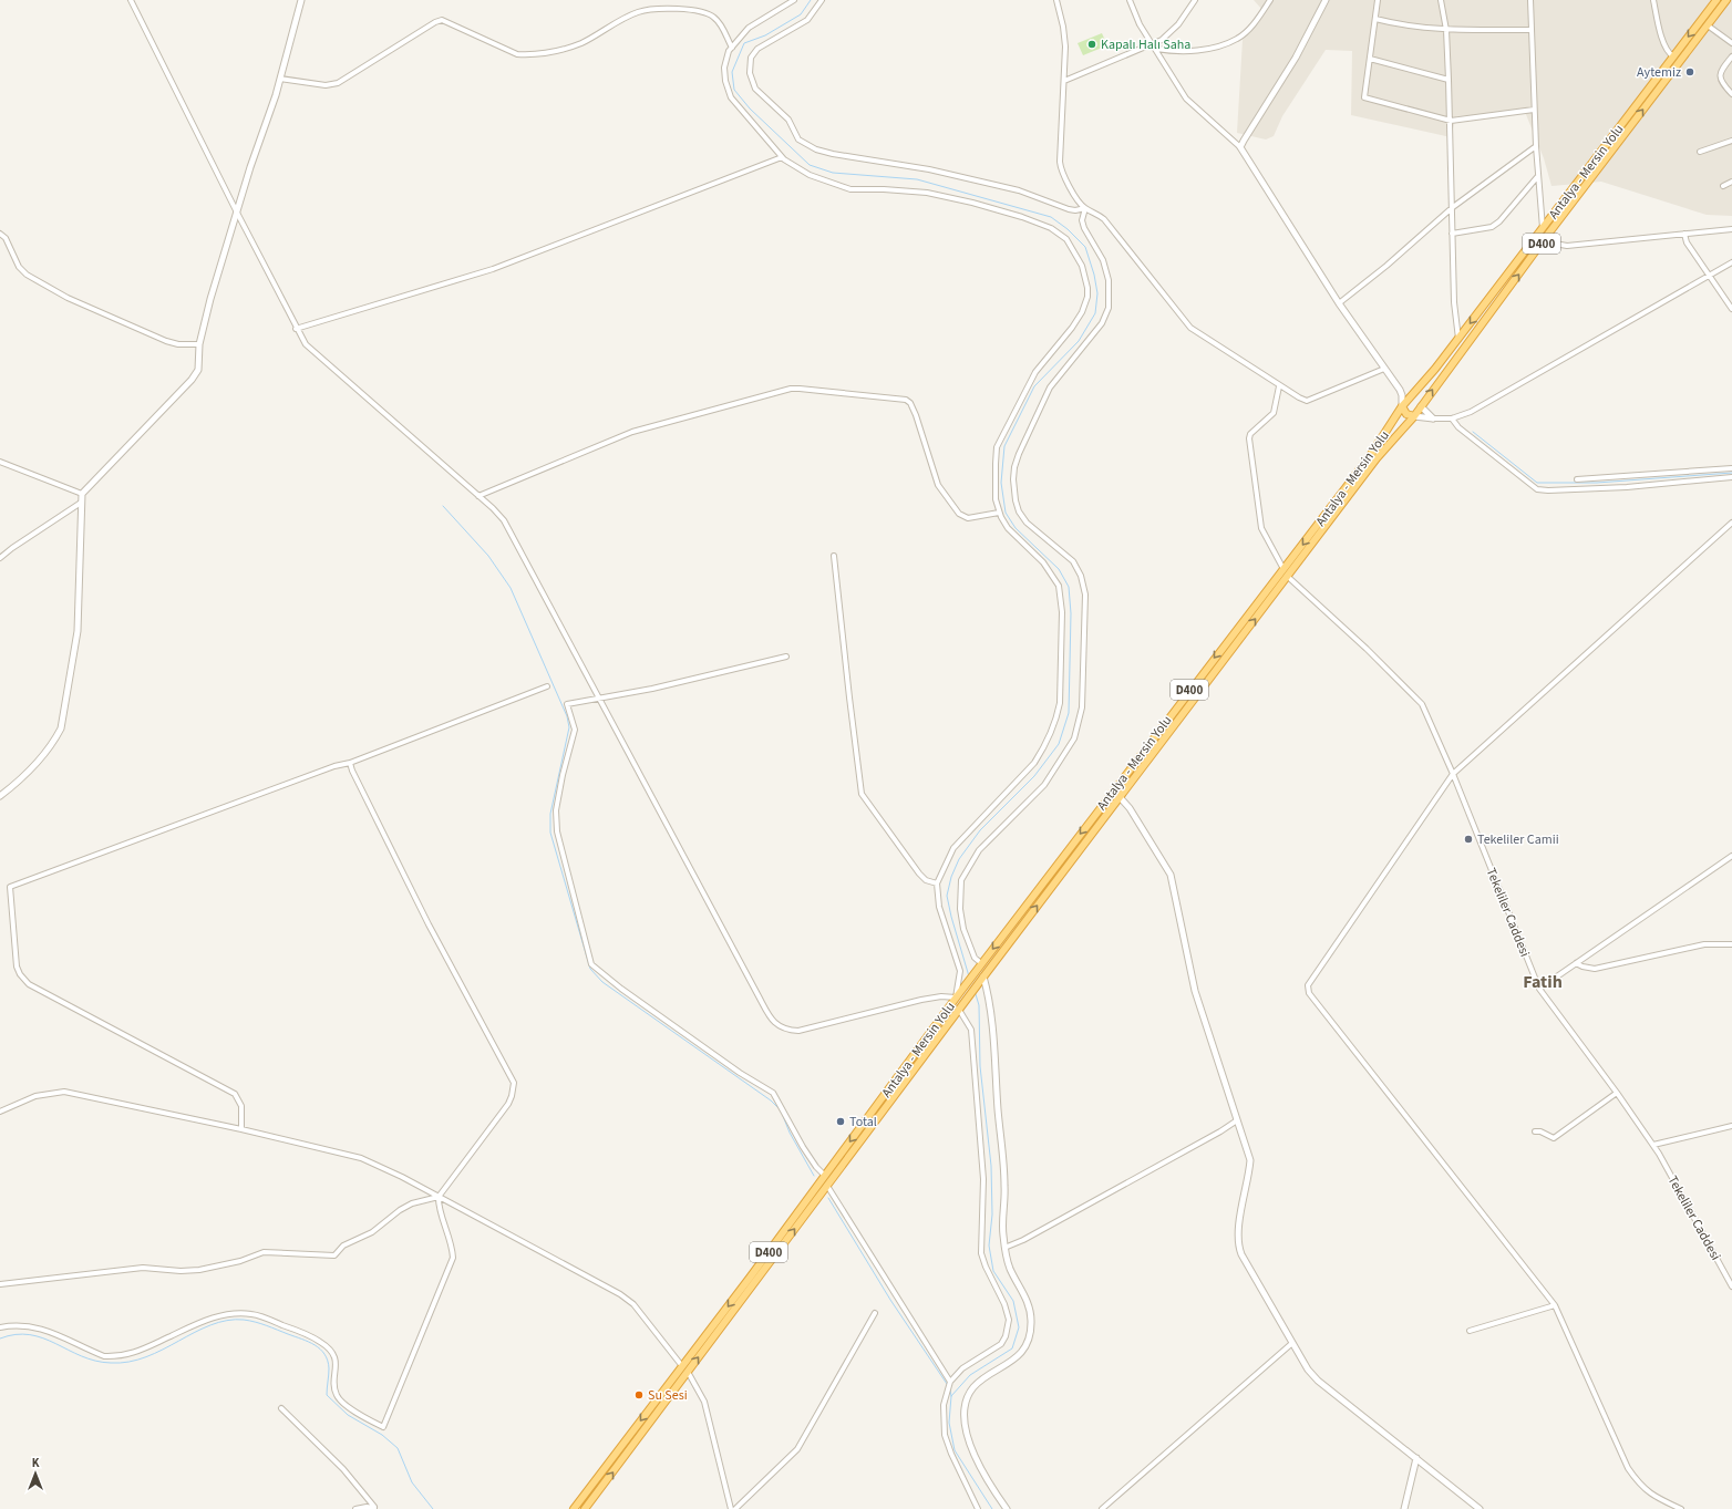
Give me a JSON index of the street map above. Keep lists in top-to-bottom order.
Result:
{
  "streets": {
    "highway": ["Antalya - Mersin Yolu", "D400"],
    "street": ["Tekeliler Caddesi"]
  },
  "crossings": [
    ["Antalya - Mersin Yolu", "Tekeliler Caddesi"]
  ],
  "districts": ["Fatih"],
  "places": [
    "Kapalı Halı Saha",
    "Aytemiz",
    "Tekeliler Camii",
    "Total",
    "Su Sesi"
  ],
  "north": "top"
}
